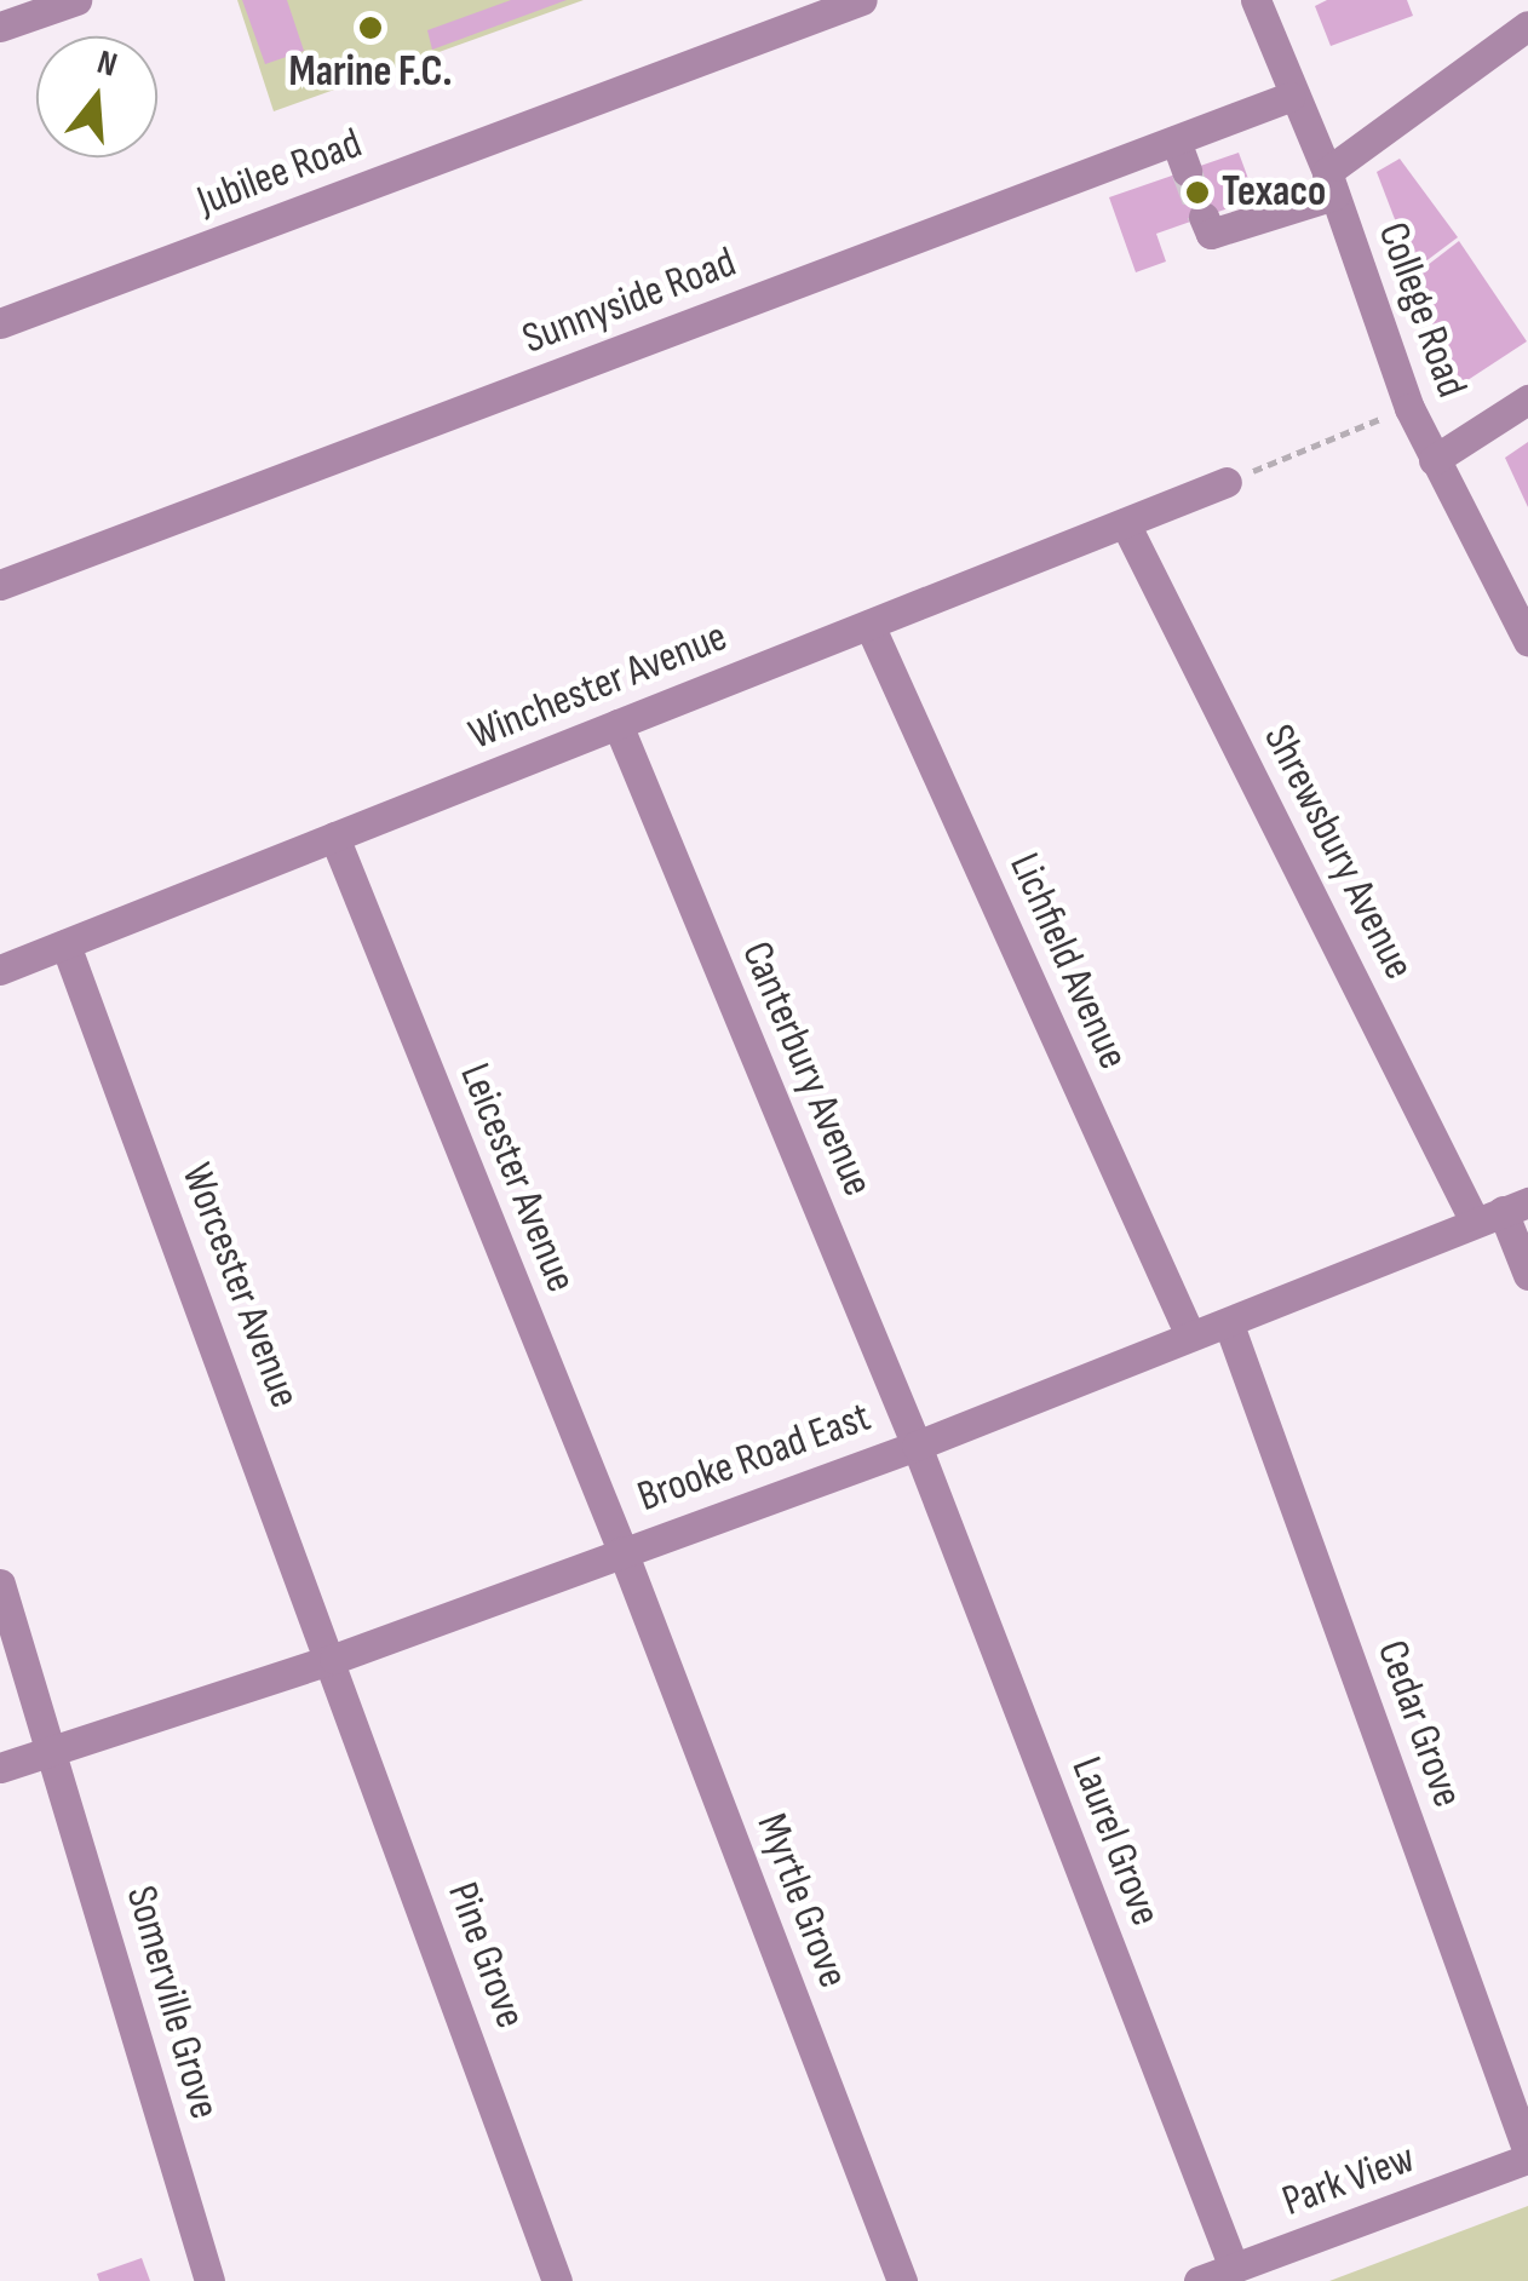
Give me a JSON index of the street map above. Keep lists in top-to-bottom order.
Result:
{
  "streets": {
    "street": [
      "Jubilee Road",
      "Sunnyside Road",
      "College Road",
      "Winchester Avenue",
      "Shrewsbury Avenue",
      "Lichfield Avenue",
      "Canterbury Avenue",
      "Leicester Avenue",
      "Worcester Avenue",
      "Brooke Road East",
      "Cedar Grove",
      "Laurel Grove",
      "Myrtle Grove",
      "Pine Grove",
      "Somerville Grove",
      "Park View"
    ]
  },
  "crossings": [
    ["Sunnyside Road", "College Road"],
    ["Winchester Avenue", "Shrewsbury Avenue"],
    ["Winchester Avenue", "Lichfield Avenue"],
    ["Winchester Avenue", "Canterbury Avenue"],
    ["Winchester Avenue", "Leicester Avenue"],
    ["Winchester Avenue", "Worcester Avenue"],
    ["Shrewsbury Avenue", "Brooke Road East"],
    ["Lichfield Avenue", "Brooke Road East"],
    ["Canterbury Avenue", "Brooke Road East"],
    ["Canterbury Avenue", "Laurel Grove"],
    ["Leicester Avenue", "Brooke Road East"],
    ["Leicester Avenue", "Myrtle Grove"],
    ["Worcester Avenue", "Brooke Road East"],
    ["Worcester Avenue", "Pine Grove"],
    ["Brooke Road East", "Cedar Grove"],
    ["Brooke Road East", "Laurel Grove"],
    ["Brooke Road East", "Myrtle Grove"],
    ["Brooke Road East", "Pine Grove"],
    ["Brooke Road East", "Somerville Grove"],
    ["Cedar Grove", "Park View"],
    ["Laurel Grove", "Park View"]
  ],
  "places": ["Marine F.C.", "Texaco"],
  "north": "top"
}
